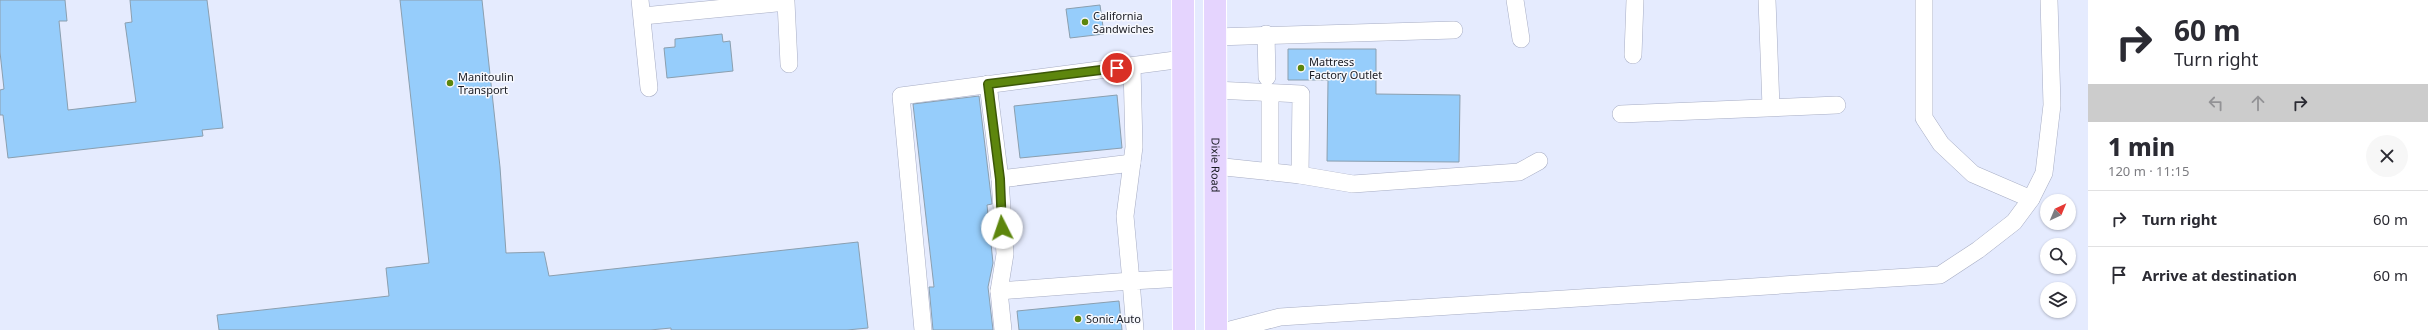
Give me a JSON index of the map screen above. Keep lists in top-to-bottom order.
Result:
{
  "streets": {
    "main road": ["Dixie Road"]
  },
  "places": [
    "California Sandwiches",
    "Mattress Factory Outlet",
    "Manitoulin Transport",
    "Sonic Auto"
  ],
  "north": "top right",
  "page": {
    "turn": ["60 m", "Turn right"],
    "heading": ["1 min", "120 m · 11:15"],
    "list": [
      {
        "name": "Turn right",
        "value": "60 m"
      },
      {
        "name": "Arrive at destination",
        "value": "60 m"
      }
    ]
  }
}
